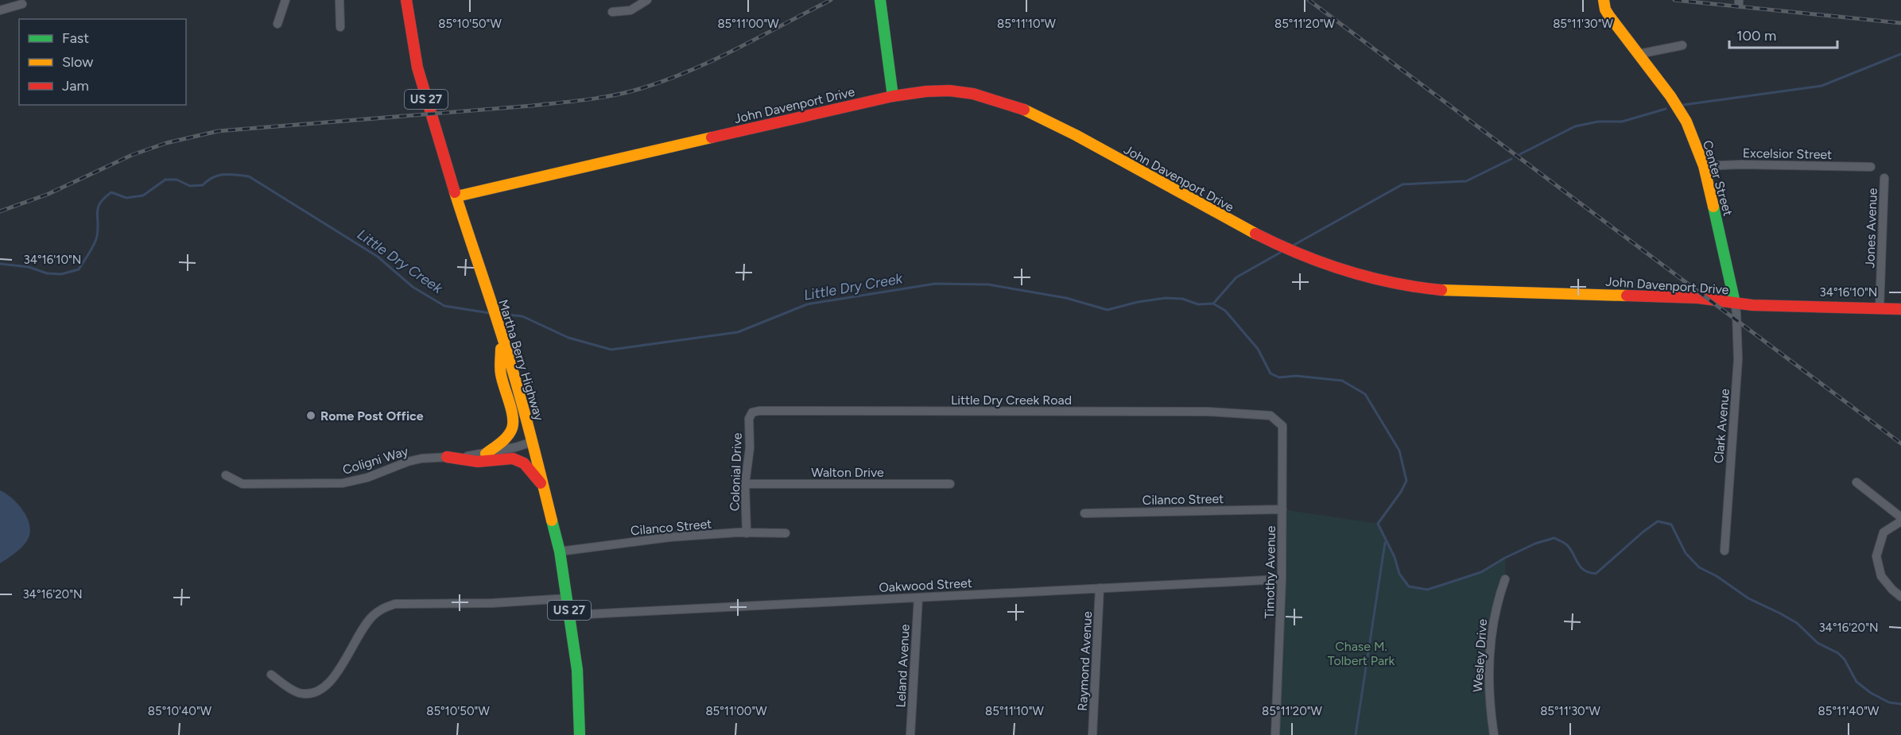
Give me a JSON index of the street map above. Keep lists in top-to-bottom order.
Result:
{
  "streets": {
    "street": [
      "US 27",
      "John Davenport Drive",
      "Excelsior Street",
      "Center Street",
      "Jones Avenue",
      "Martha Berry Highway",
      "Little Dry Creek Road",
      "Clark Avenue",
      "Coligni Way",
      "Colonial Drive",
      "Walton Drive",
      "Cilanco Street",
      "Timothy Avenue",
      "Oakwood Street",
      "Wesley Drive",
      "Raymond Avenue",
      "Leland Avenue"
    ]
  },
  "crossings": [
    ["John Davenport Drive", "Center Street"],
    ["John Davenport Drive", "Jones Avenue"],
    ["John Davenport Drive", "Martha Berry Highway"],
    ["John Davenport Drive", "Clark Avenue"],
    ["Excelsior Street", "Center Street"],
    ["Center Street", "Clark Avenue"],
    ["Martha Berry Highway", "Coligni Way"],
    ["Martha Berry Highway", "Cilanco Street"],
    ["Martha Berry Highway", "Oakwood Street"],
    ["Little Dry Creek Road", "Colonial Drive"],
    ["Little Dry Creek Road", "Timothy Avenue"],
    ["Colonial Drive", "Walton Drive"],
    ["Colonial Drive", "Cilanco Street"],
    ["Cilanco Street", "Timothy Avenue"],
    ["Timothy Avenue", "Oakwood Street"],
    ["Oakwood Street", "Raymond Avenue"],
    ["Oakwood Street", "Leland Avenue"]
  ],
  "water": ["Little Dry Creek"],
  "parks": ["Chase M. Tolbert Park"],
  "places": ["Rome Post Office"],
  "legend": ["Fast", "Slow", "Jam"],
  "scale_bar": "100 m",
  "coordinates": [
    "85°10'50\"W",
    "85°11'00\"W",
    "85°11'10\"W",
    "85°11'20\"W",
    "85°11'30\"W",
    "34°16'10\"N",
    "34°16'20\"N",
    "85°10'40\"W",
    "85°11'40\"W"
  ]
}
